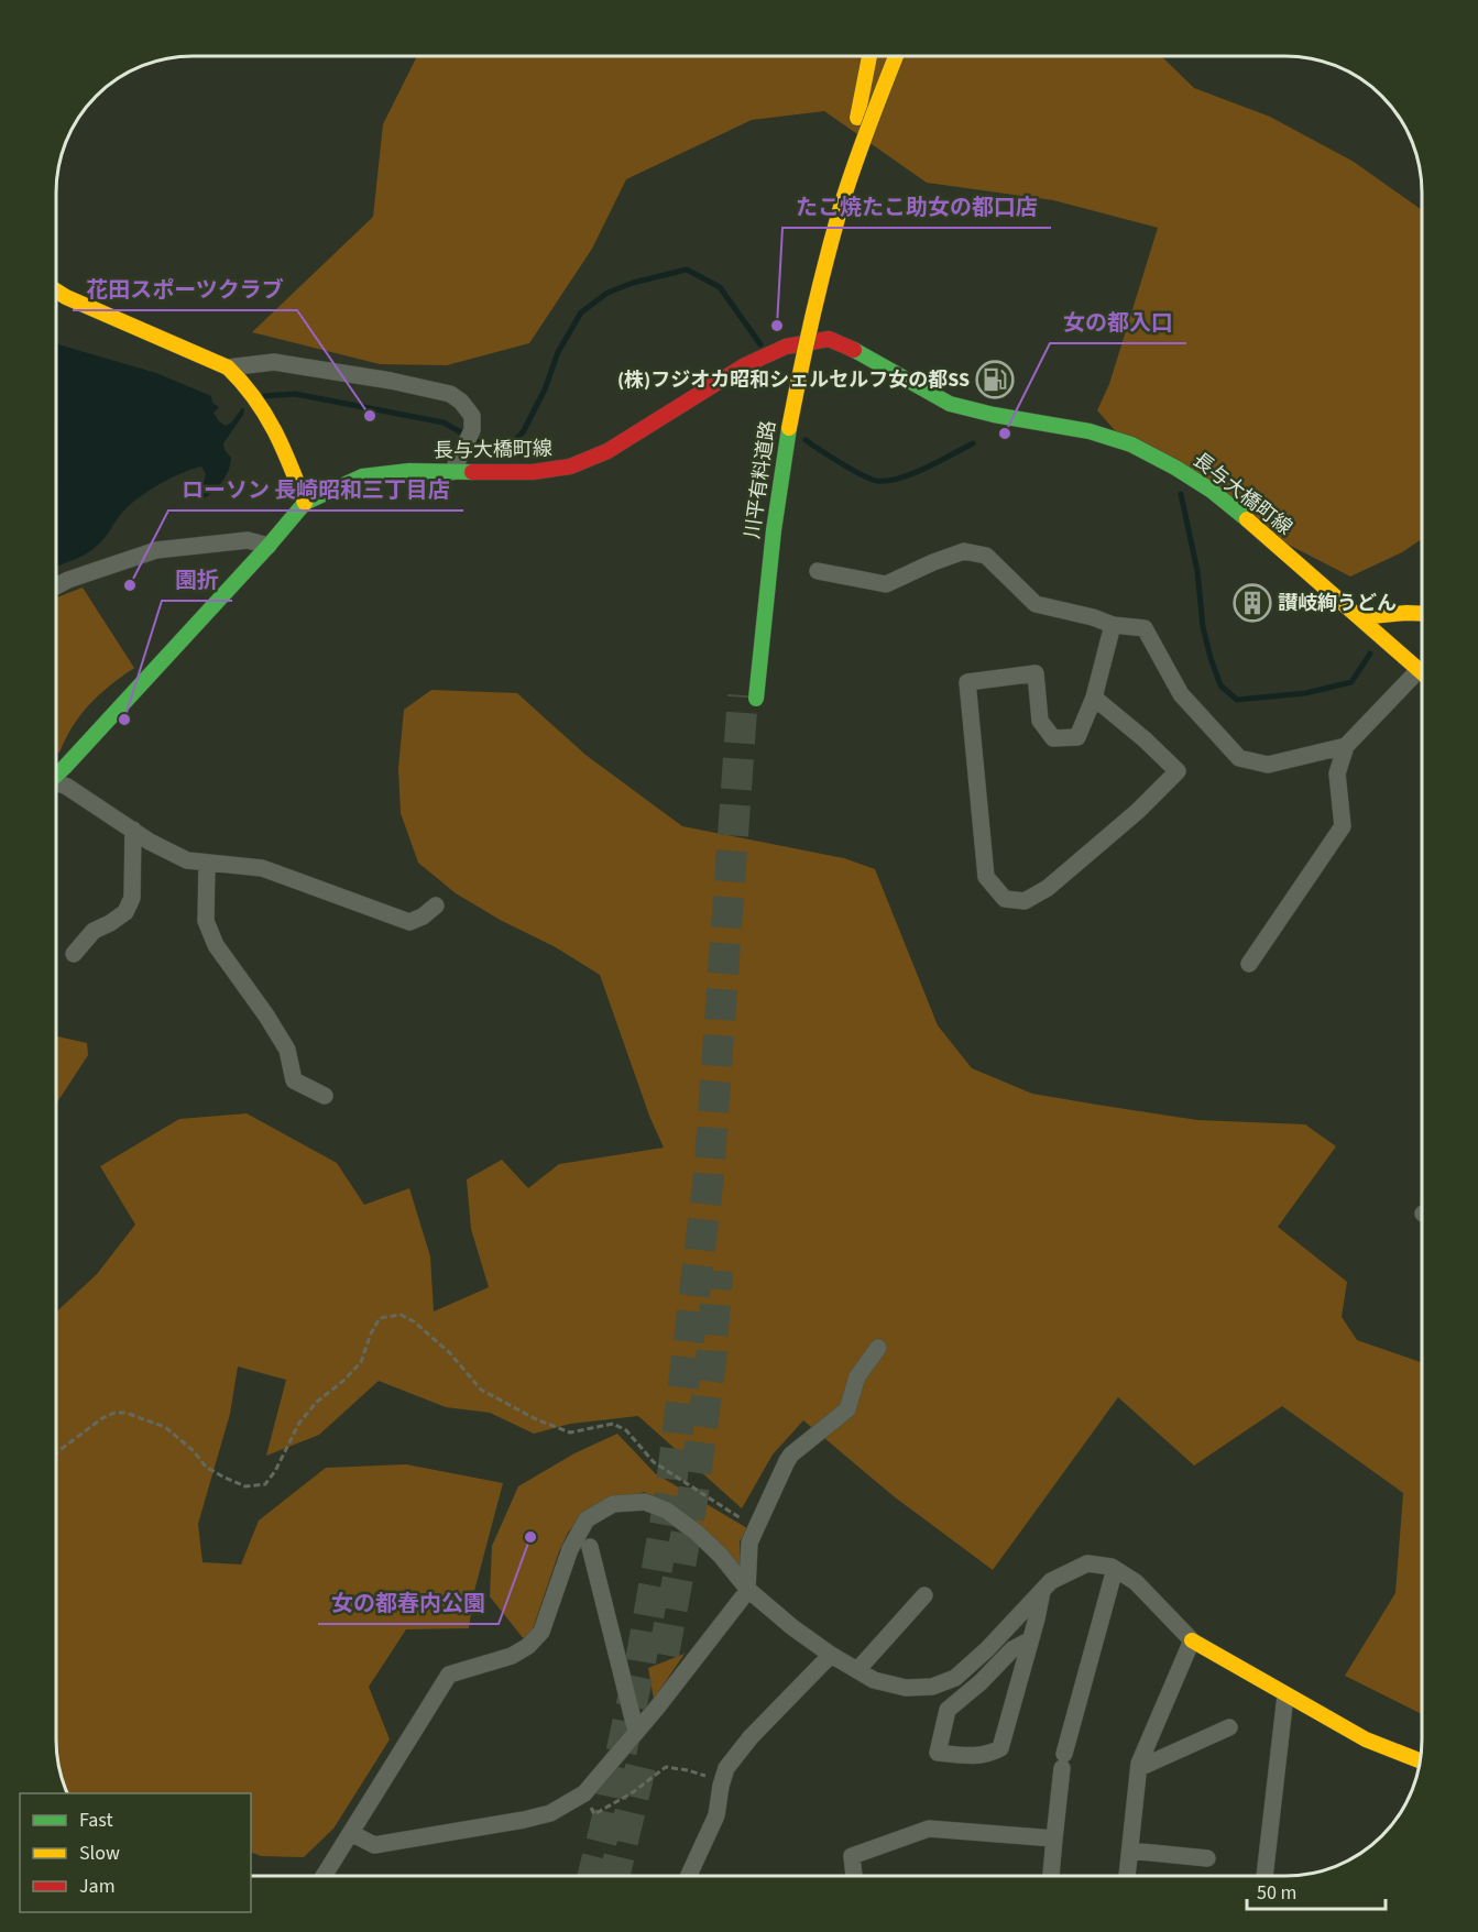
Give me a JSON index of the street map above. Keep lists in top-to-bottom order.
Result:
{
  "streets": {
    "main road": ["長与大橋町線", "川平有料道路"]
  },
  "places": {
    "other": [
      "たこ焼たこ助女の都口店",
      "花田スポーツクラブ",
      "女の都入口",
      "ローソン 長崎昭和三丁目店",
      "園折",
      "女の都春内公園"
    ],
    "fuel station": ["(株)フジオカ昭和シェルセルフ女の都SS"],
    "building": ["讃岐絢うどん"]
  },
  "legend": ["Fast", "Slow", "Jam"],
  "scale_bar": "50 m"
}
